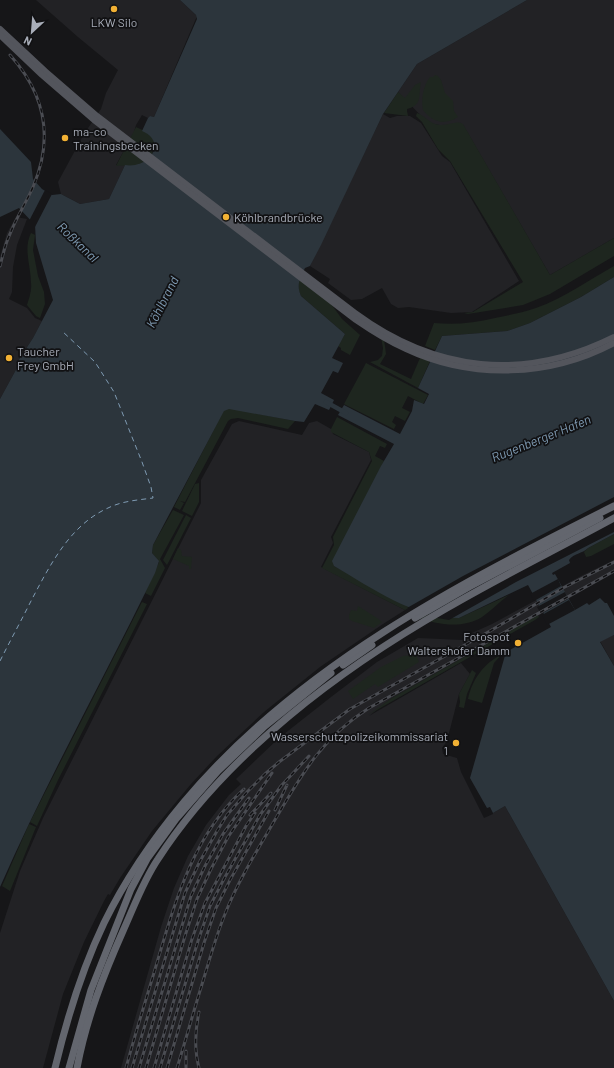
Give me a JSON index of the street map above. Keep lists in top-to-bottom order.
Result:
{
  "water": ["Roßkanal", "Köhlbrand", "Rugenberger Hafen"],
  "places": [
    "LKW Silo",
    "ma-co Trainingsbecken",
    "Köhlbrandbrücke",
    "Taucher Frey GmbH",
    "Fotospot Waltershofer Damm",
    "Wasserschutzpolizeikommissariat 1"
  ],
  "north": "bottom left"
}
